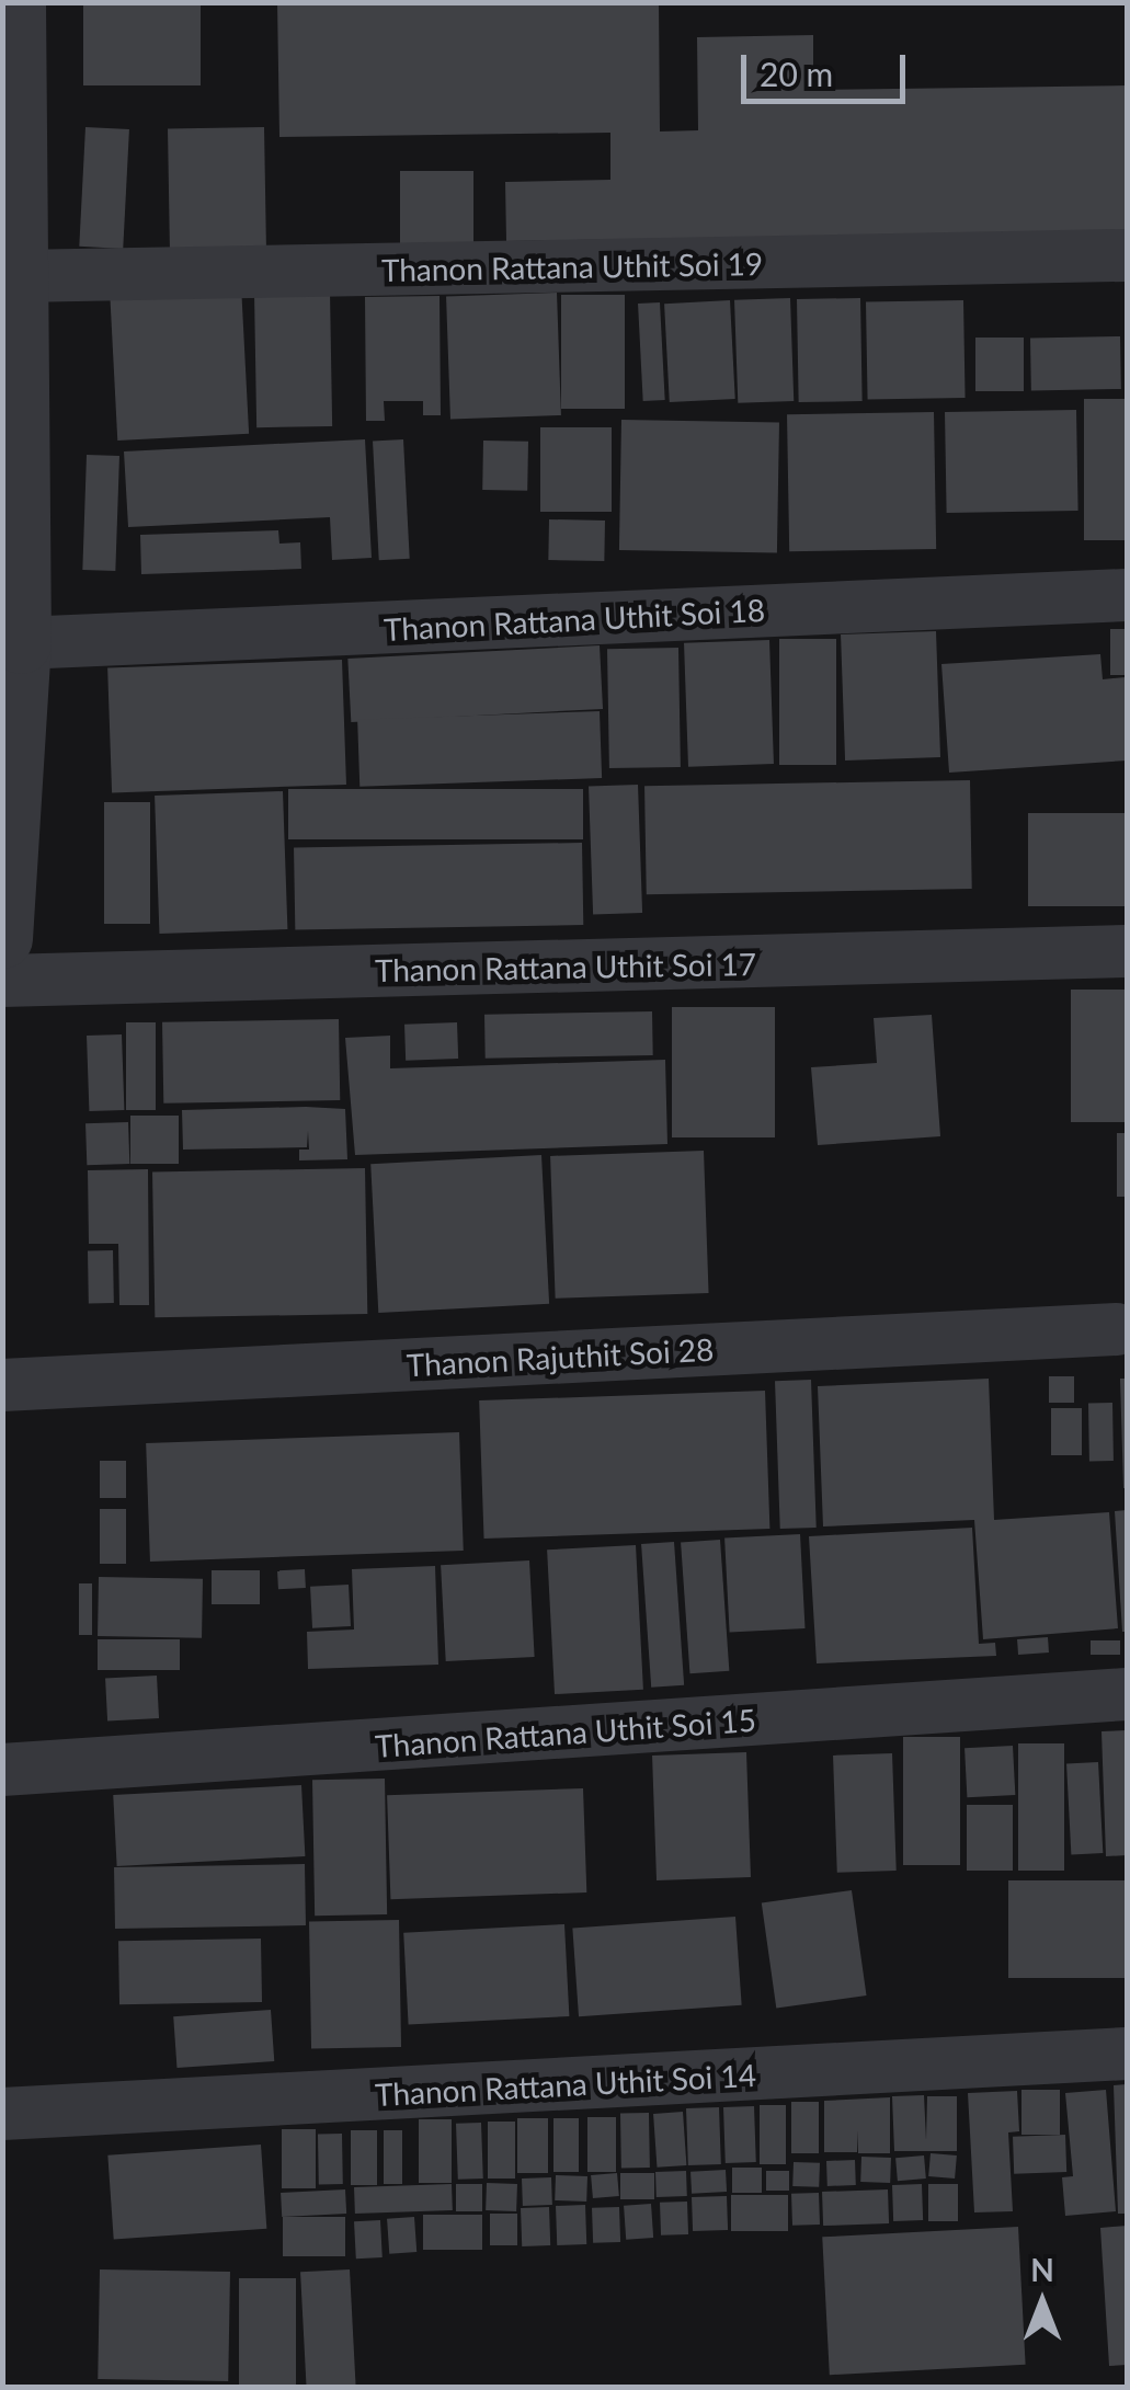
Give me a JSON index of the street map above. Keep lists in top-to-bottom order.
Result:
{
  "streets": {
    "street": [
      "Thanon Rattana Uthit Soi 19",
      "Thanon Rattana Uthit Soi 18",
      "Thanon Rattana Uthit Soi 17",
      "Thanon Rajuthit Soi 28",
      "Thanon Rattana Uthit Soi 15",
      "Thanon Rattana Uthit Soi 14"
    ]
  },
  "scale_bar": "20 m",
  "north": "top"
}
